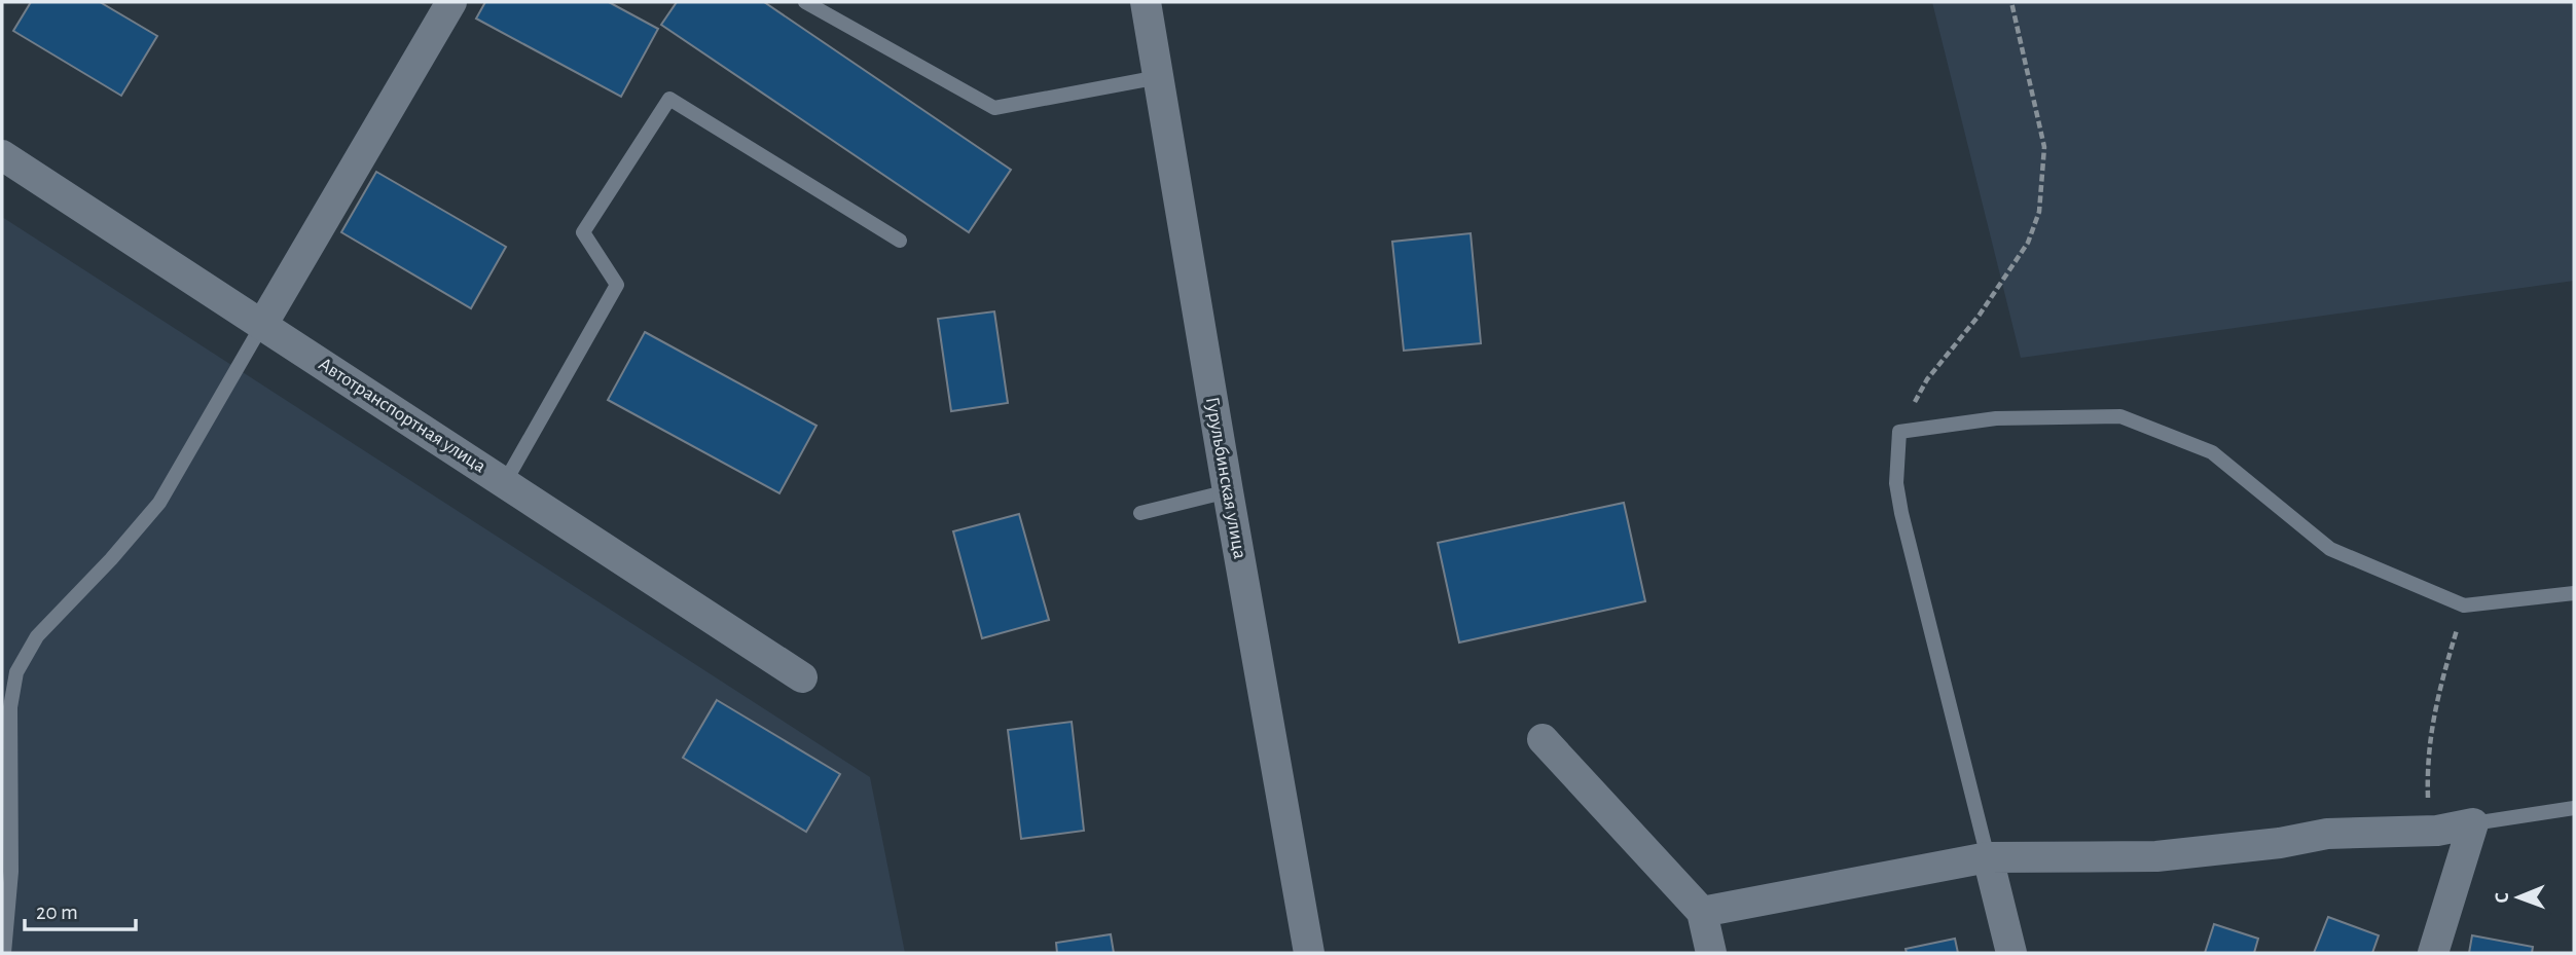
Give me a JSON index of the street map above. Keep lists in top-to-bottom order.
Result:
{
  "streets": {
    "street": ["Автотранспортная улица", "Гурульбинская улица"]
  },
  "scale_bar": "20 m",
  "north": "left"
}
